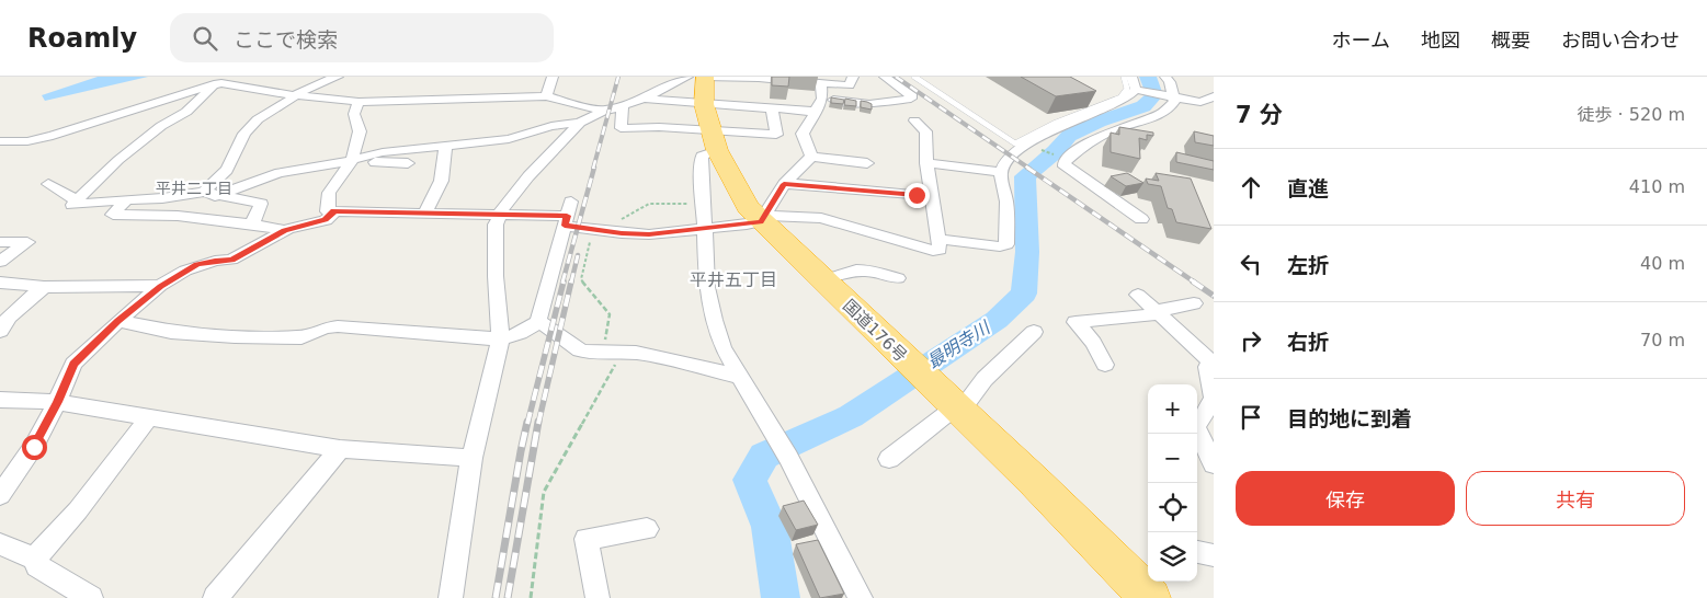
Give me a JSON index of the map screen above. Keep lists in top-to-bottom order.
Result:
{
  "streets": {
    "highway": ["国道176号"]
  },
  "districts": ["平井二丁目", "平井五丁目"],
  "water": ["最明寺川"],
  "page": {
    "header": "Roamly",
    "search": "ここで検索",
    "nav": [
      "ホーム",
      "地図",
      "概要",
      "お問い合わせ"
    ],
    "heading": ["7 分", "徒歩 · 520 m"],
    "list": [
      ["直進", "410 m"],
      ["左折", "40 m"],
      ["右折", "70 m"],
      "目的地に到着"
    ],
    "map_buttons": ["+", "−"],
    "buttons": ["保存", "共有"]
  }
}
